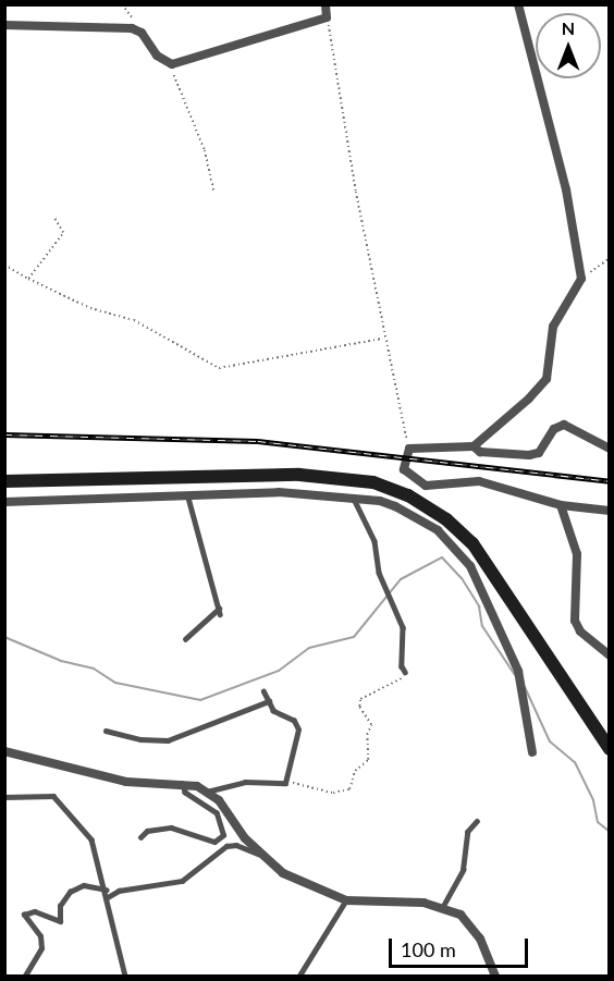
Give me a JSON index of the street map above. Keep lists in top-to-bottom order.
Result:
{
  "scale_bar": "100 m",
  "north": "top"
}
